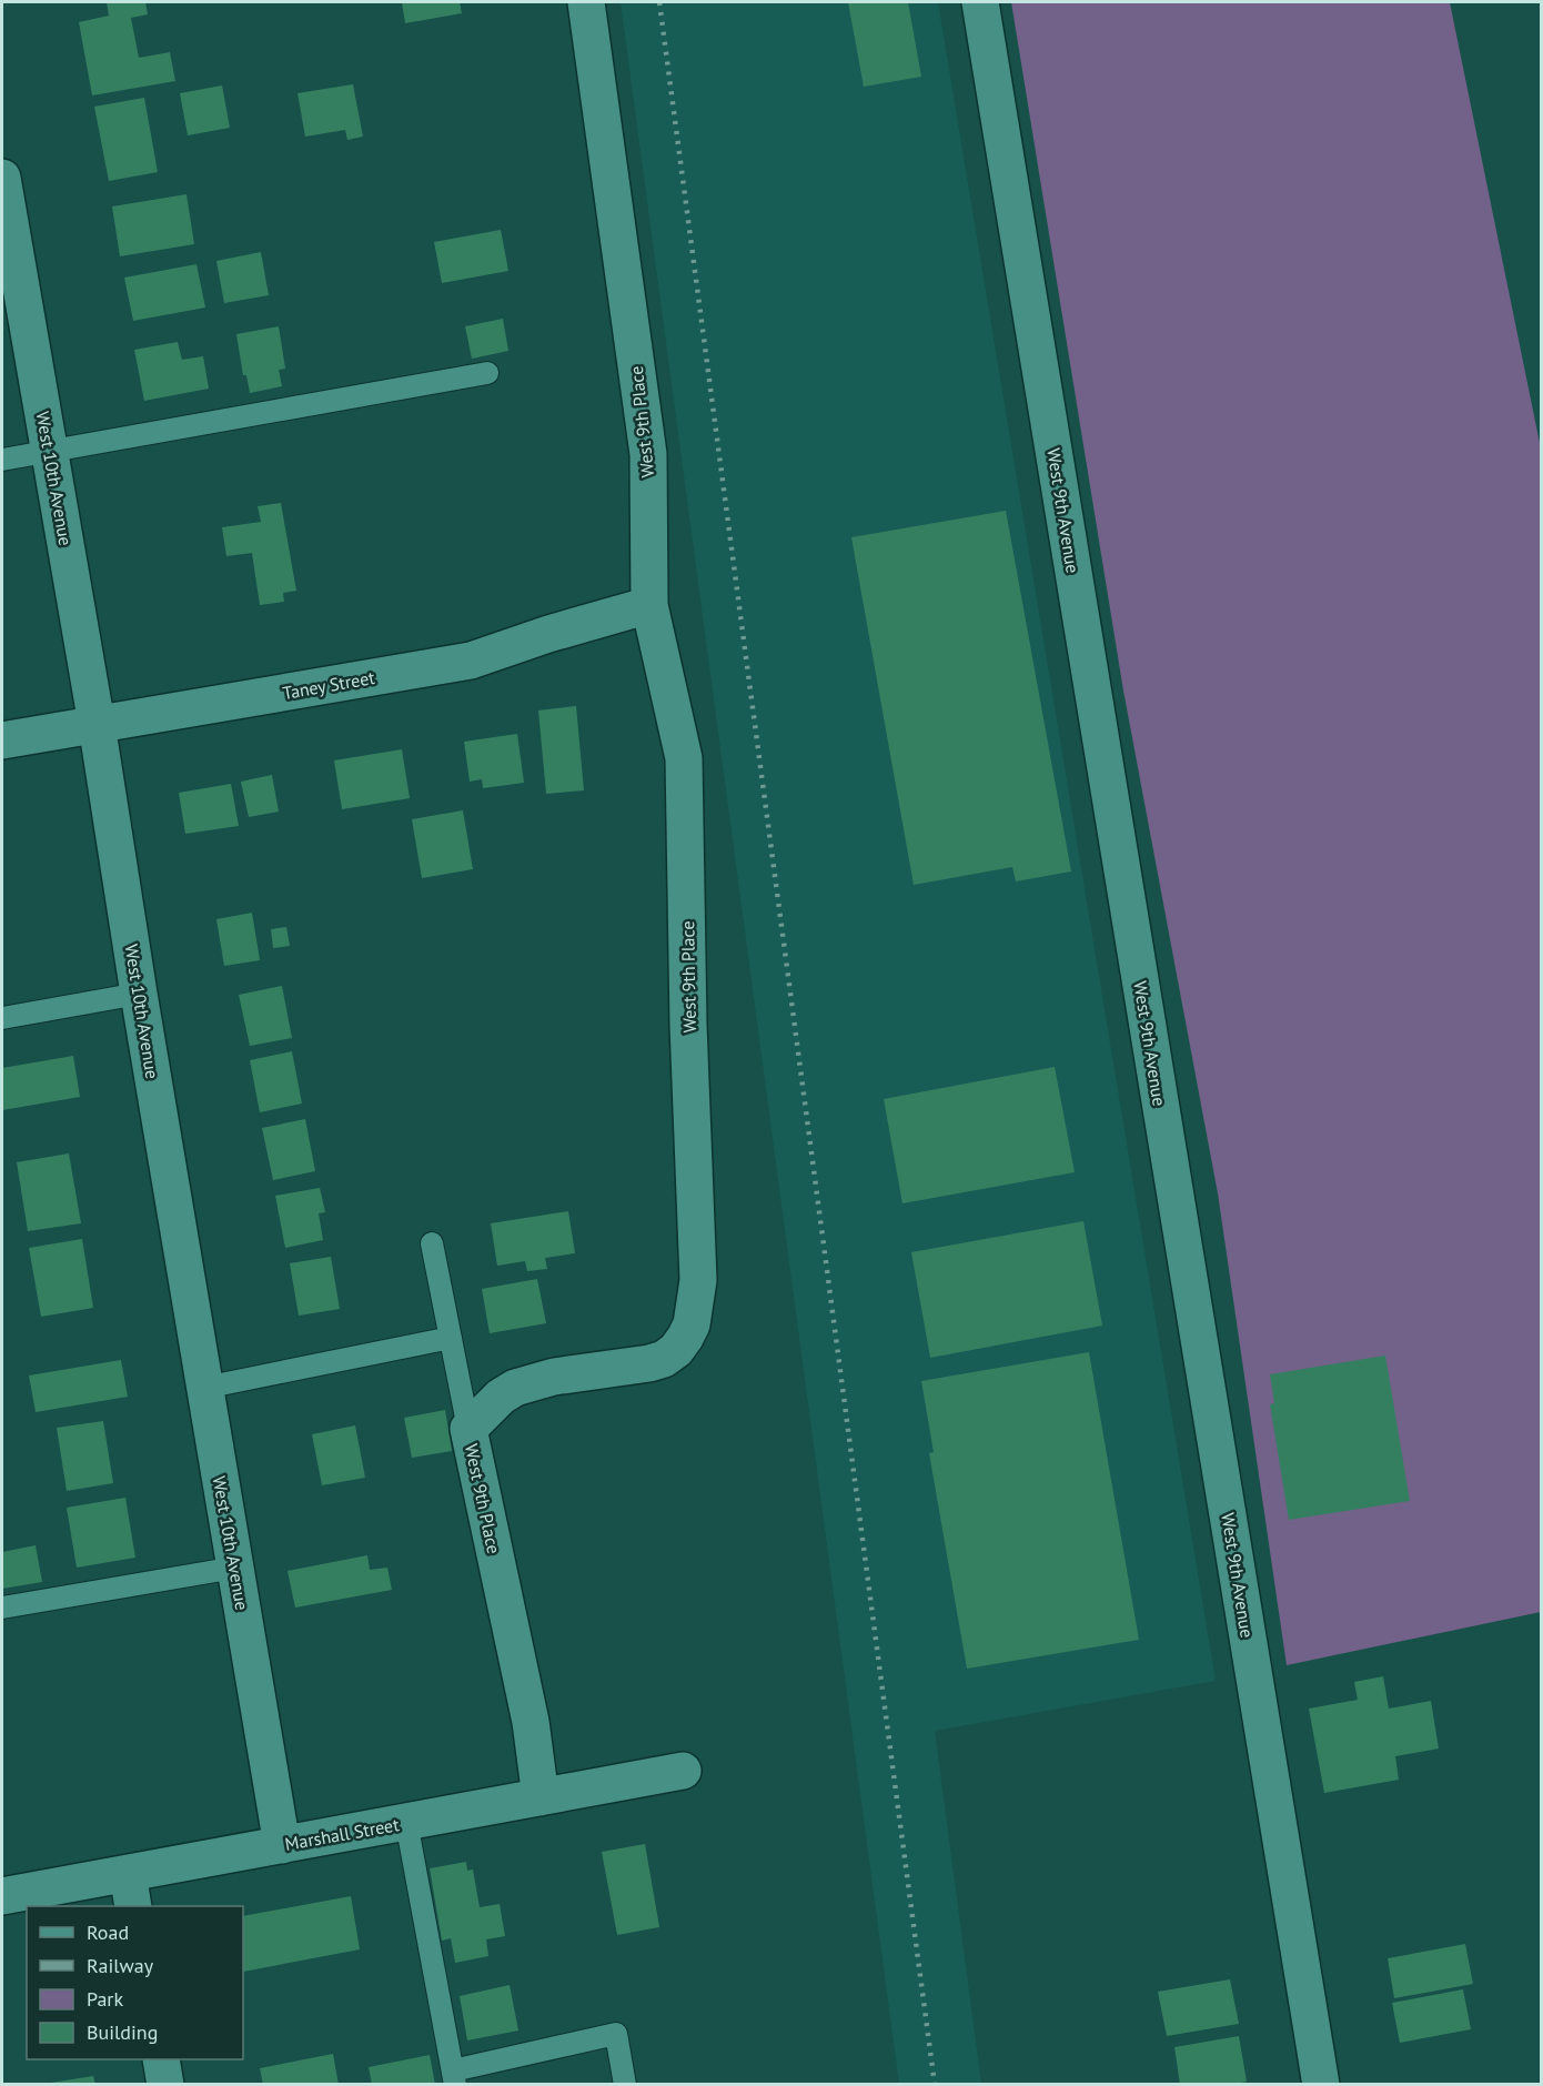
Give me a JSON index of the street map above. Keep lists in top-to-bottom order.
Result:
{
  "streets": {
    "street": [
      "West 9th Place",
      "West 10th Avenue",
      "West 9th Avenue",
      "Taney Street",
      "Marshall Street"
    ]
  },
  "crossings": [
    ["West 9th Place", "Taney Street"],
    ["West 9th Place", "Marshall Street"],
    ["West 10th Avenue", "Taney Street"],
    ["West 10th Avenue", "Marshall Street"]
  ],
  "legend": [
    "Road",
    "Railway",
    "Park",
    "Building"
  ]
}
